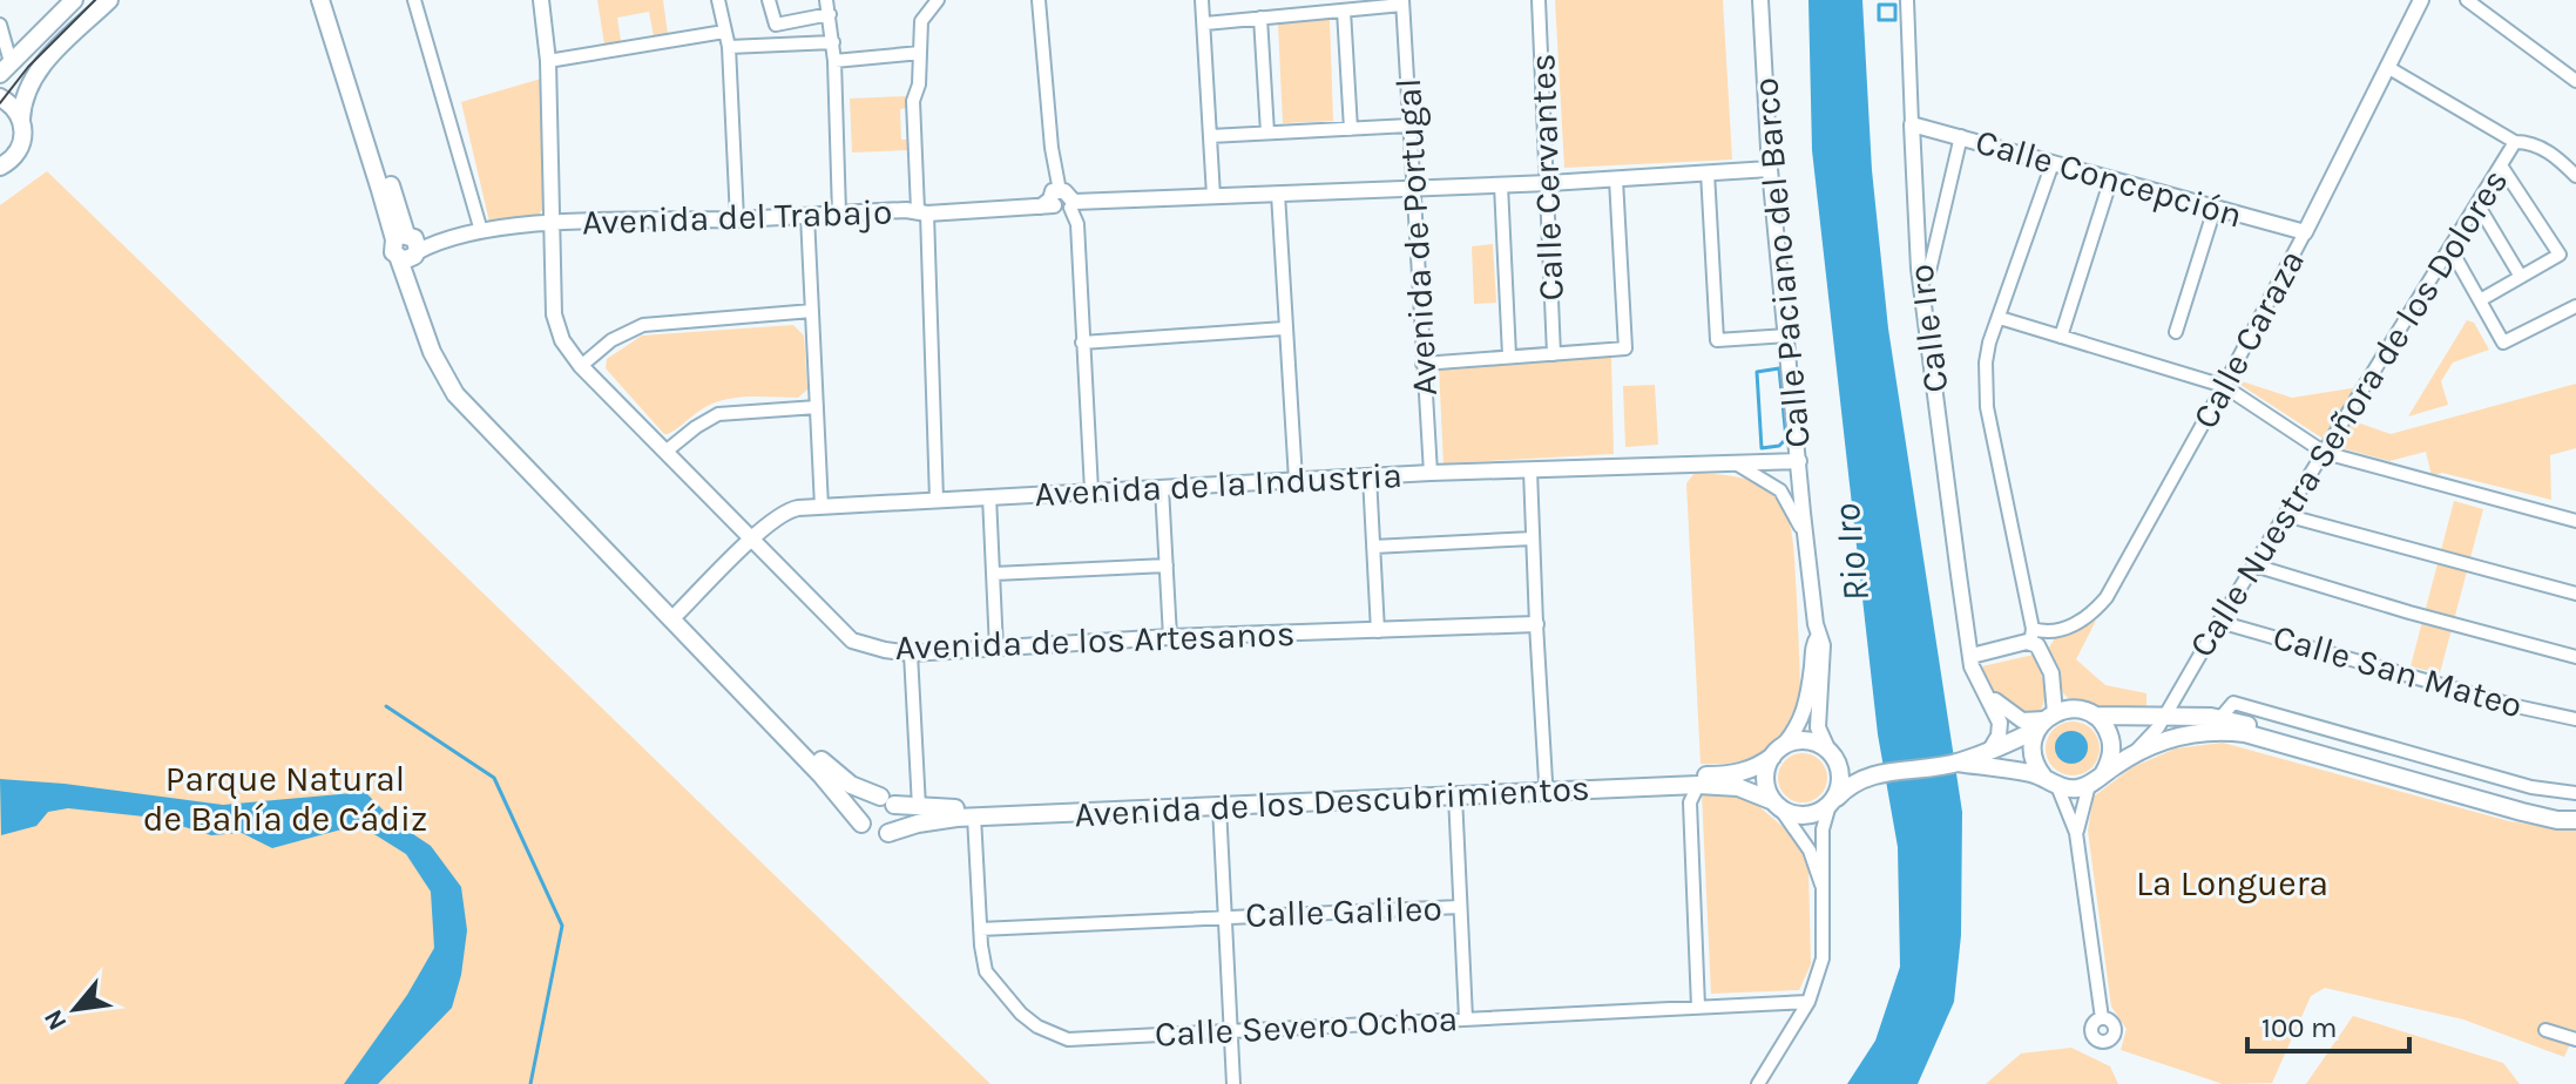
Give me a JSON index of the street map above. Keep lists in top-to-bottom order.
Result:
{
  "streets": {
    "main road": ["Avenida de los Descubrimientos"],
    "street": [
      "Calle Cervantes",
      "Calle Concepción",
      "Avenida del Trabajo",
      "Avenida de Portugal",
      "Calle Paciano del Barco",
      "Calle Iro",
      "Calle Caraza",
      "Calle Nuestra Señora de los Dolores",
      "Avenida de la Industria",
      "Avenida de los Artesanos",
      "Calle San Mateo",
      "Calle Galileo",
      "Calle Severo Ochoa"
    ]
  },
  "crossings": [
    ["Calle Concepción", "Calle Iro"],
    ["Calle Concepción", "Calle Caraza"],
    ["Avenida del Trabajo", "Avenida de los Artesanos"],
    ["Avenida del Trabajo", "Avenida de los Descubrimientos"],
    ["Avenida de Portugal", "Avenida de la Industria"],
    ["Calle Paciano del Barco", "Avenida de la Industria"],
    ["Calle Paciano del Barco", "Avenida de los Descubrimientos"],
    ["Calle Nuestra Señora de los Dolores", "Calle San Mateo"],
    ["Avenida de la Industria", "Avenida de los Artesanos"],
    ["Avenida de la Industria", "Avenida de los Descubrimientos"],
    ["Avenida de los Descubrimientos", "Calle Severo Ochoa"],
    ["Calle Galileo", "Calle Severo Ochoa"]
  ],
  "water": ["Rio Iro"],
  "parks": ["Parque Natural de Bahía de Cádiz", "La Longuera"],
  "scale_bar": "100 m",
  "north": "bottom left"
}
